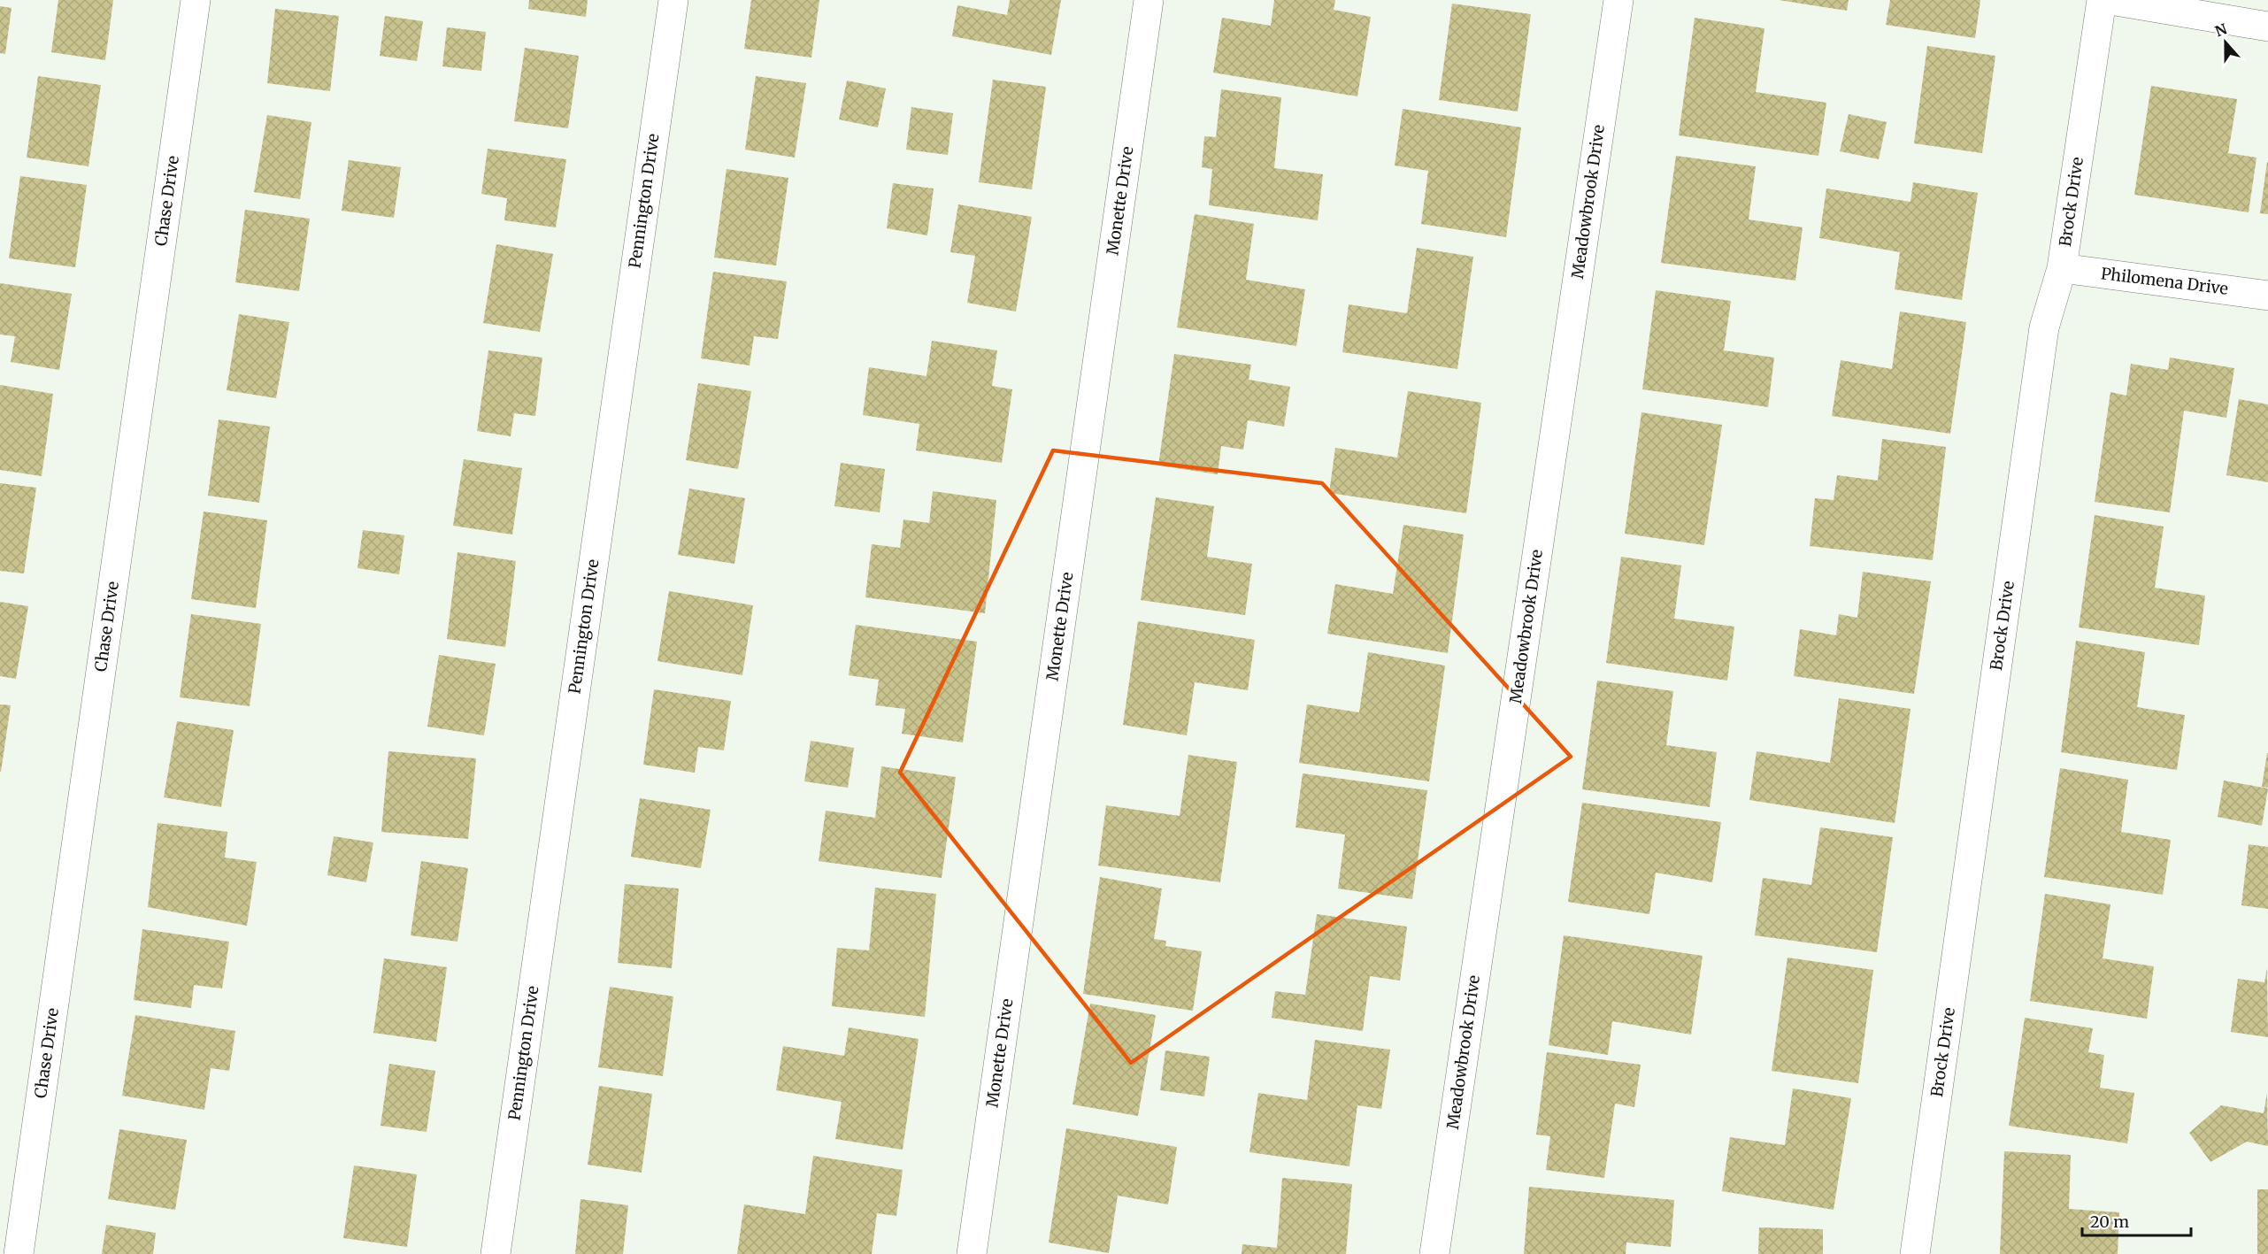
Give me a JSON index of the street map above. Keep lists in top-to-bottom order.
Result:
{
  "streets": {
    "street": [
      "Chase Drive",
      "Pennington Drive",
      "Monette Drive",
      "Meadowbrook Drive",
      "Brock Drive",
      "Philomena Drive"
    ]
  },
  "crossings": [
    ["Brock Drive", "Philomena Drive"]
  ],
  "scale_bar": "20 m",
  "north": "top"
}
